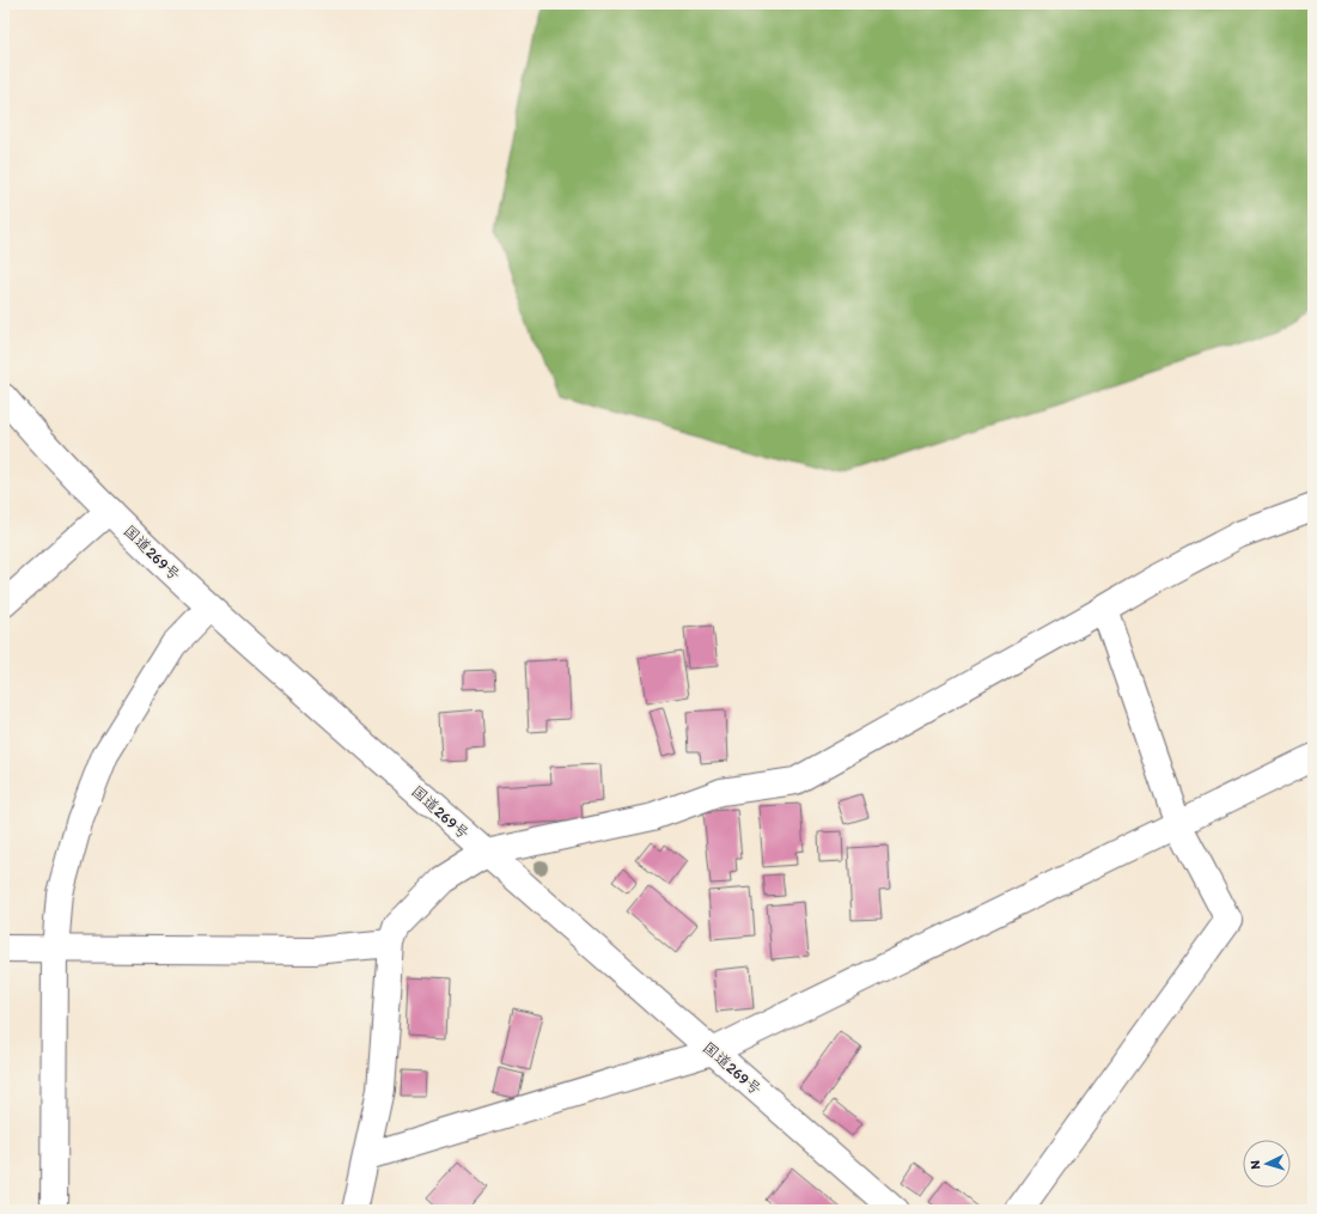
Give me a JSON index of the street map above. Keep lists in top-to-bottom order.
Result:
{
  "streets": {
    "main road": ["国道269号"]
  },
  "north": "left"
}
